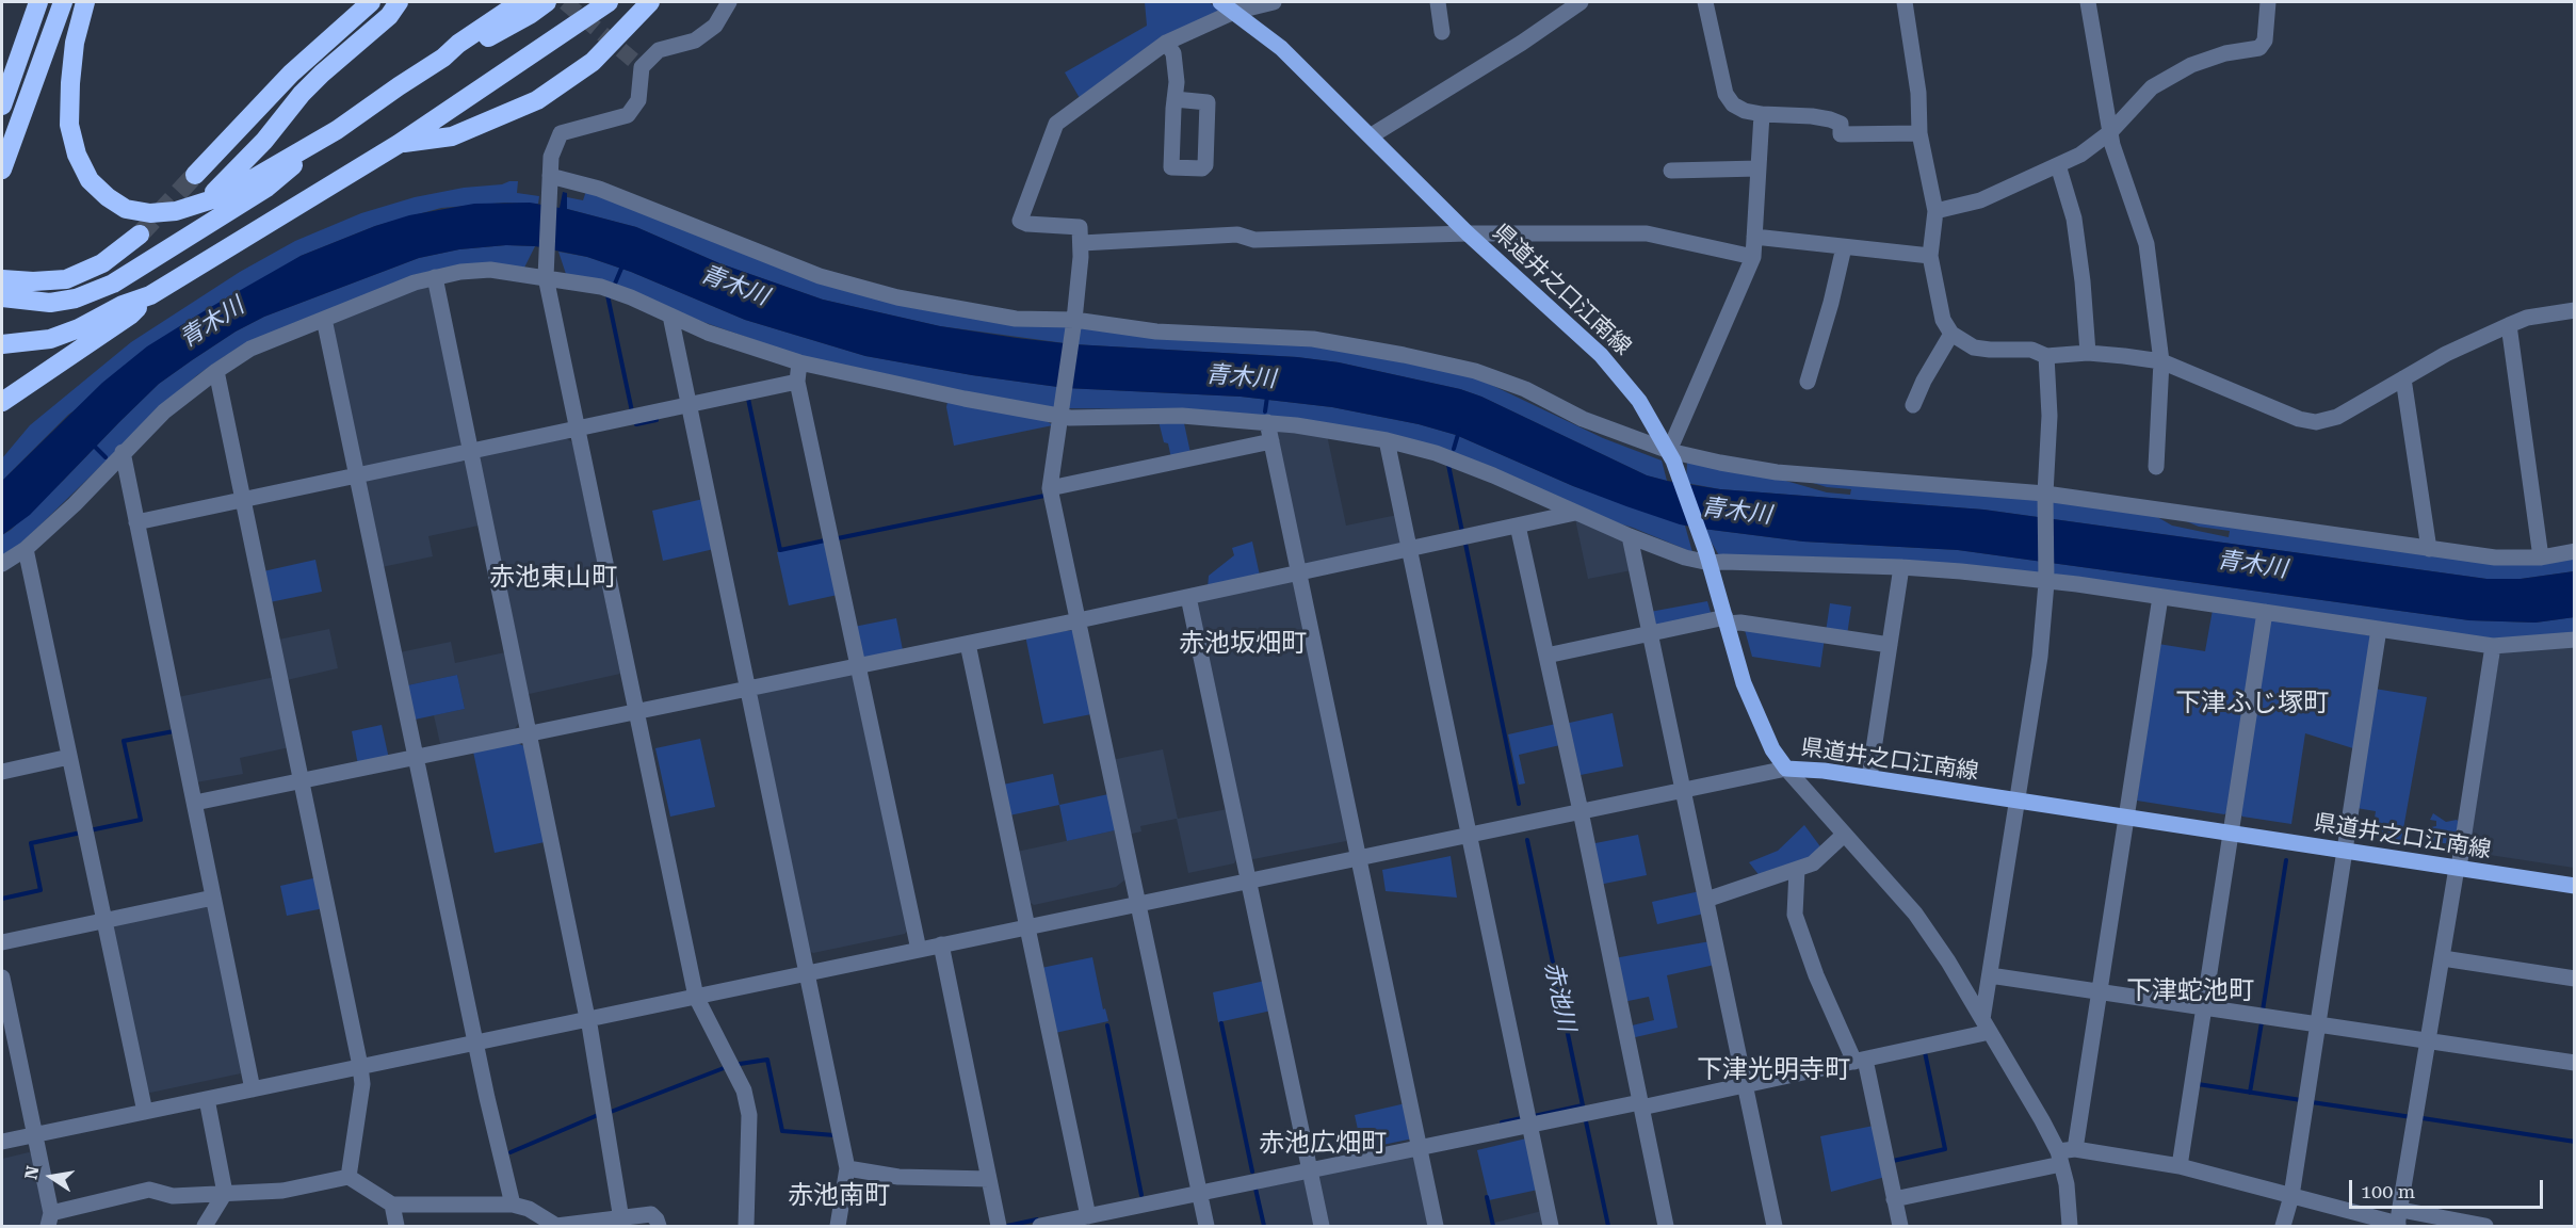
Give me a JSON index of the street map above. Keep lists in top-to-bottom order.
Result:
{
  "streets": {
    "main road": ["県道井之口江南線"]
  },
  "districts": [
    "赤池東山町",
    "赤池坂畑町",
    "下津ふじ塚町",
    "下津蛇池町",
    "下津光明寺町",
    "赤池広畑町",
    "赤池南町"
  ],
  "water": ["青木川", "赤池川"],
  "scale_bar": "100 m",
  "north": "left"
}
